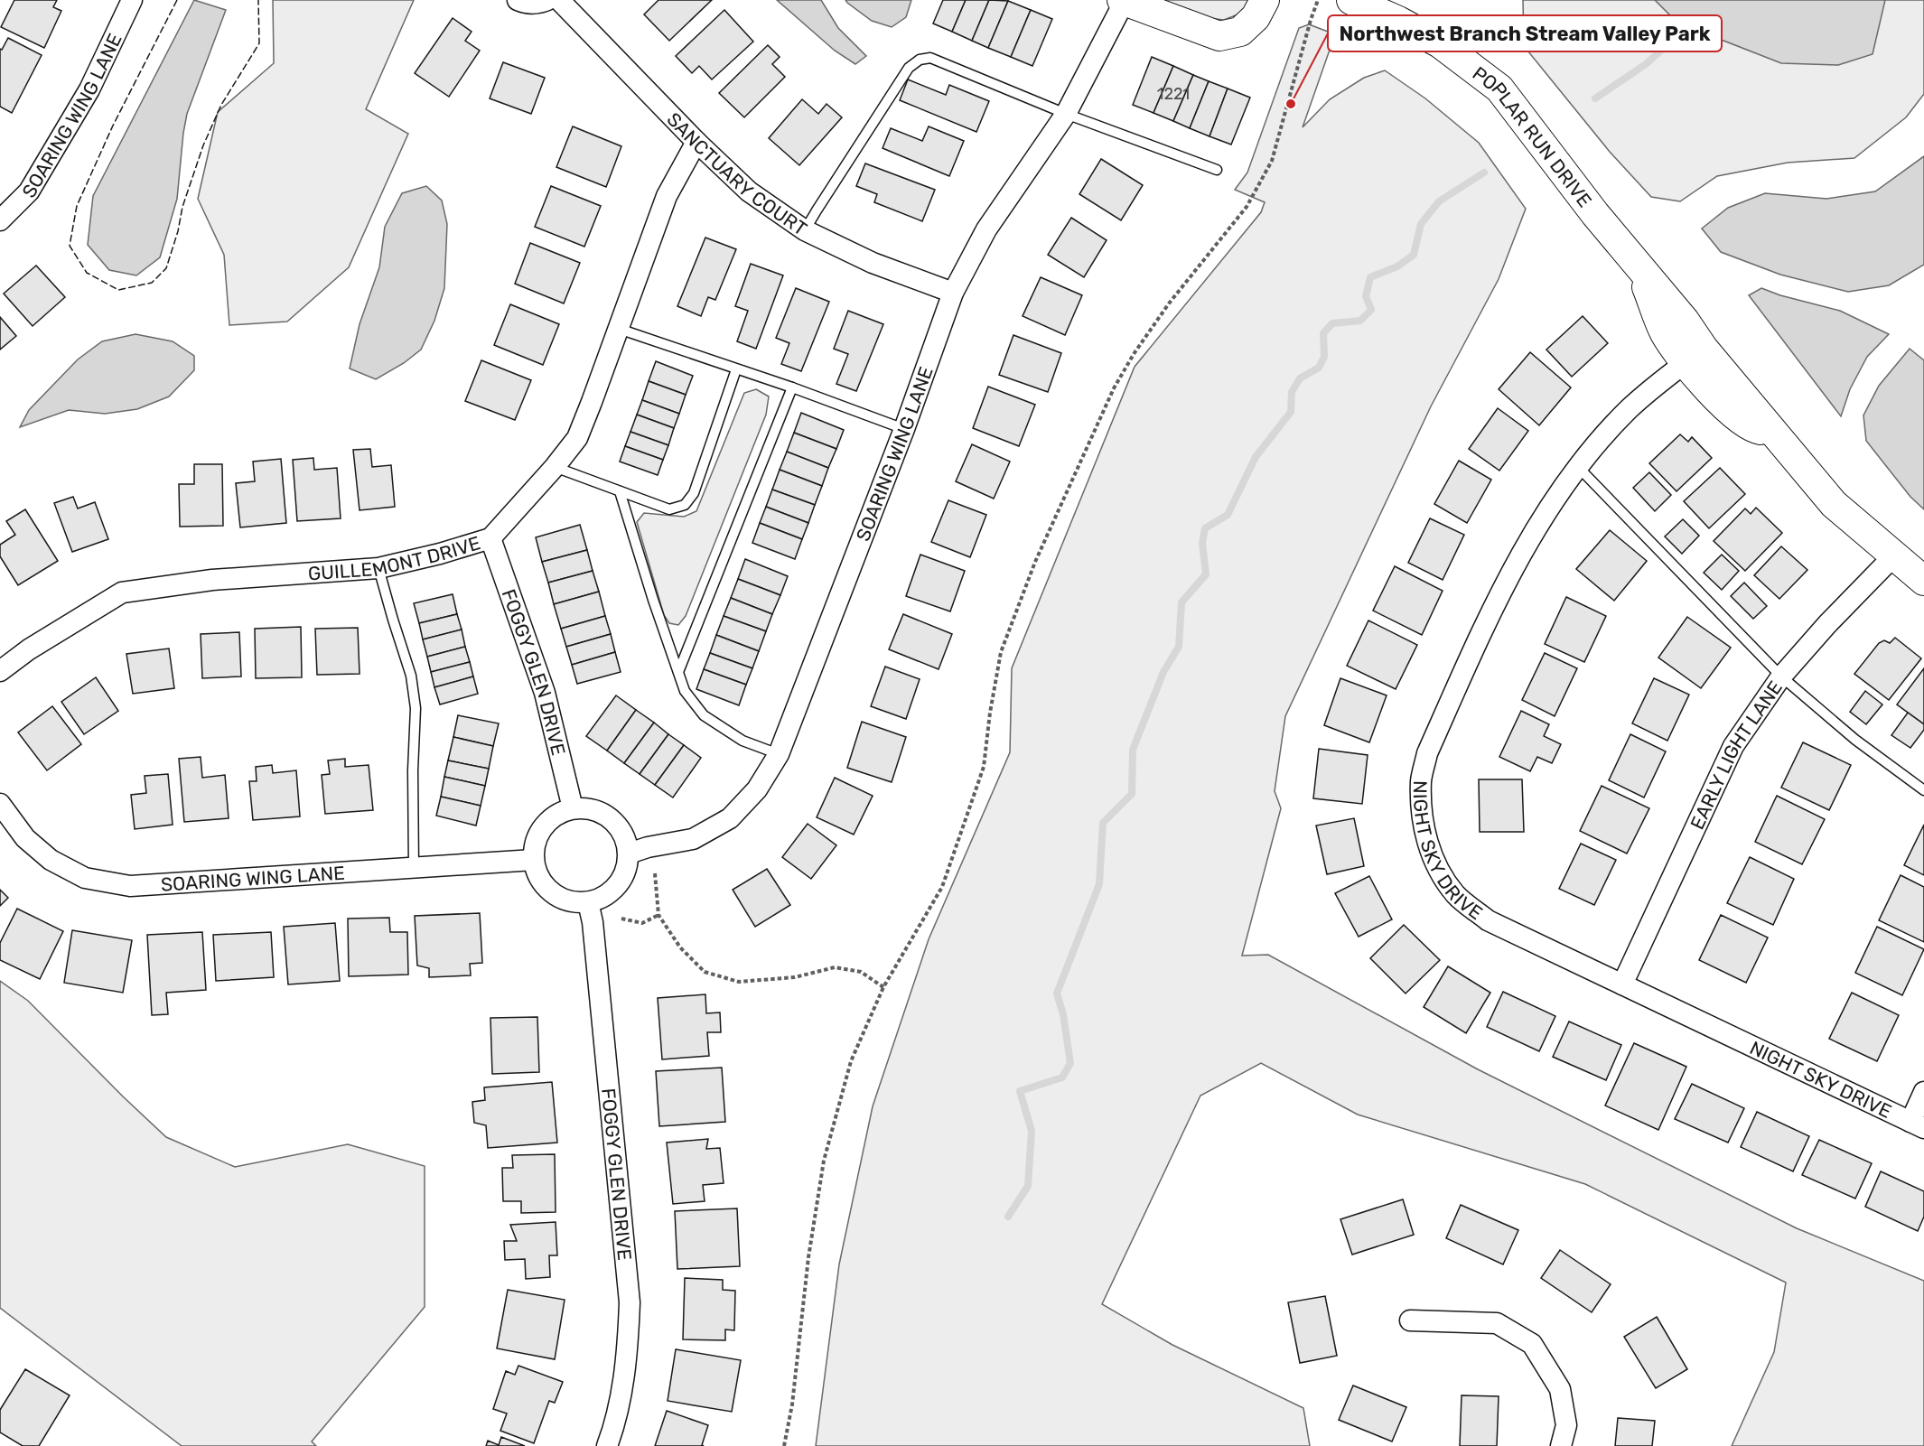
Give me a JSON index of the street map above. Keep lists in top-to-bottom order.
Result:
{
  "streets": {
    "street": [
      "SOARING WING LANE",
      "POPLAR RUN DRIVE",
      "SANCTUARY COURT",
      "GUILLEMONT DRIVE",
      "FOGGY GLEN DRIVE",
      "EARLY LIGHT LANE",
      "NIGHT SKY DRIVE"
    ]
  },
  "crossings": [
    ["SOARING WING LANE", "SANCTUARY COURT"],
    ["SOARING WING LANE", "FOGGY GLEN DRIVE"],
    ["POPLAR RUN DRIVE", "EARLY LIGHT LANE"],
    ["POPLAR RUN DRIVE", "NIGHT SKY DRIVE"],
    ["SANCTUARY COURT", "GUILLEMONT DRIVE"],
    ["GUILLEMONT DRIVE", "FOGGY GLEN DRIVE"],
    ["EARLY LIGHT LANE", "NIGHT SKY DRIVE"]
  ],
  "places": ["Northwest Branch Stream Valley Park"],
  "house_numbers": ["1221"]
}
